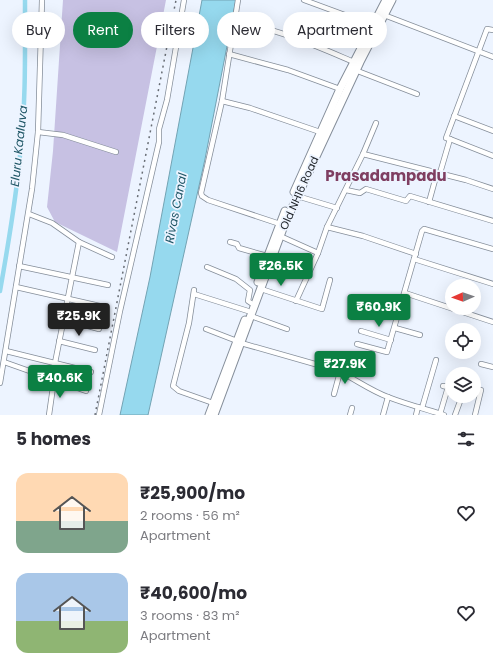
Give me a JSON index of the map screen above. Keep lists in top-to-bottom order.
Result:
{
  "streets": {
    "main road": ["Old NH16 Road"]
  },
  "districts": ["Prasadampadu"],
  "water": ["Eluru Kaaluva", "Rivas Canal"],
  "north": "left",
  "page": {
    "chip": [
      "Buy",
      "Rent",
      "Filters",
      "New",
      "Apartment"
    ],
    "price": [
      "₹26.5K",
      "₹60.9K",
      "₹25.9K",
      "₹27.9K",
      "₹40.6K"
    ],
    "heading": "5 homes",
    "list": [
      {
        "name": "₹25,900/mo",
        "note": "2 rooms · 56 m² · Apartment"
      },
      {
        "name": "₹40,600/mo",
        "note": "3 rooms · 83 m² · Apartment"
      }
    ]
  }
}
